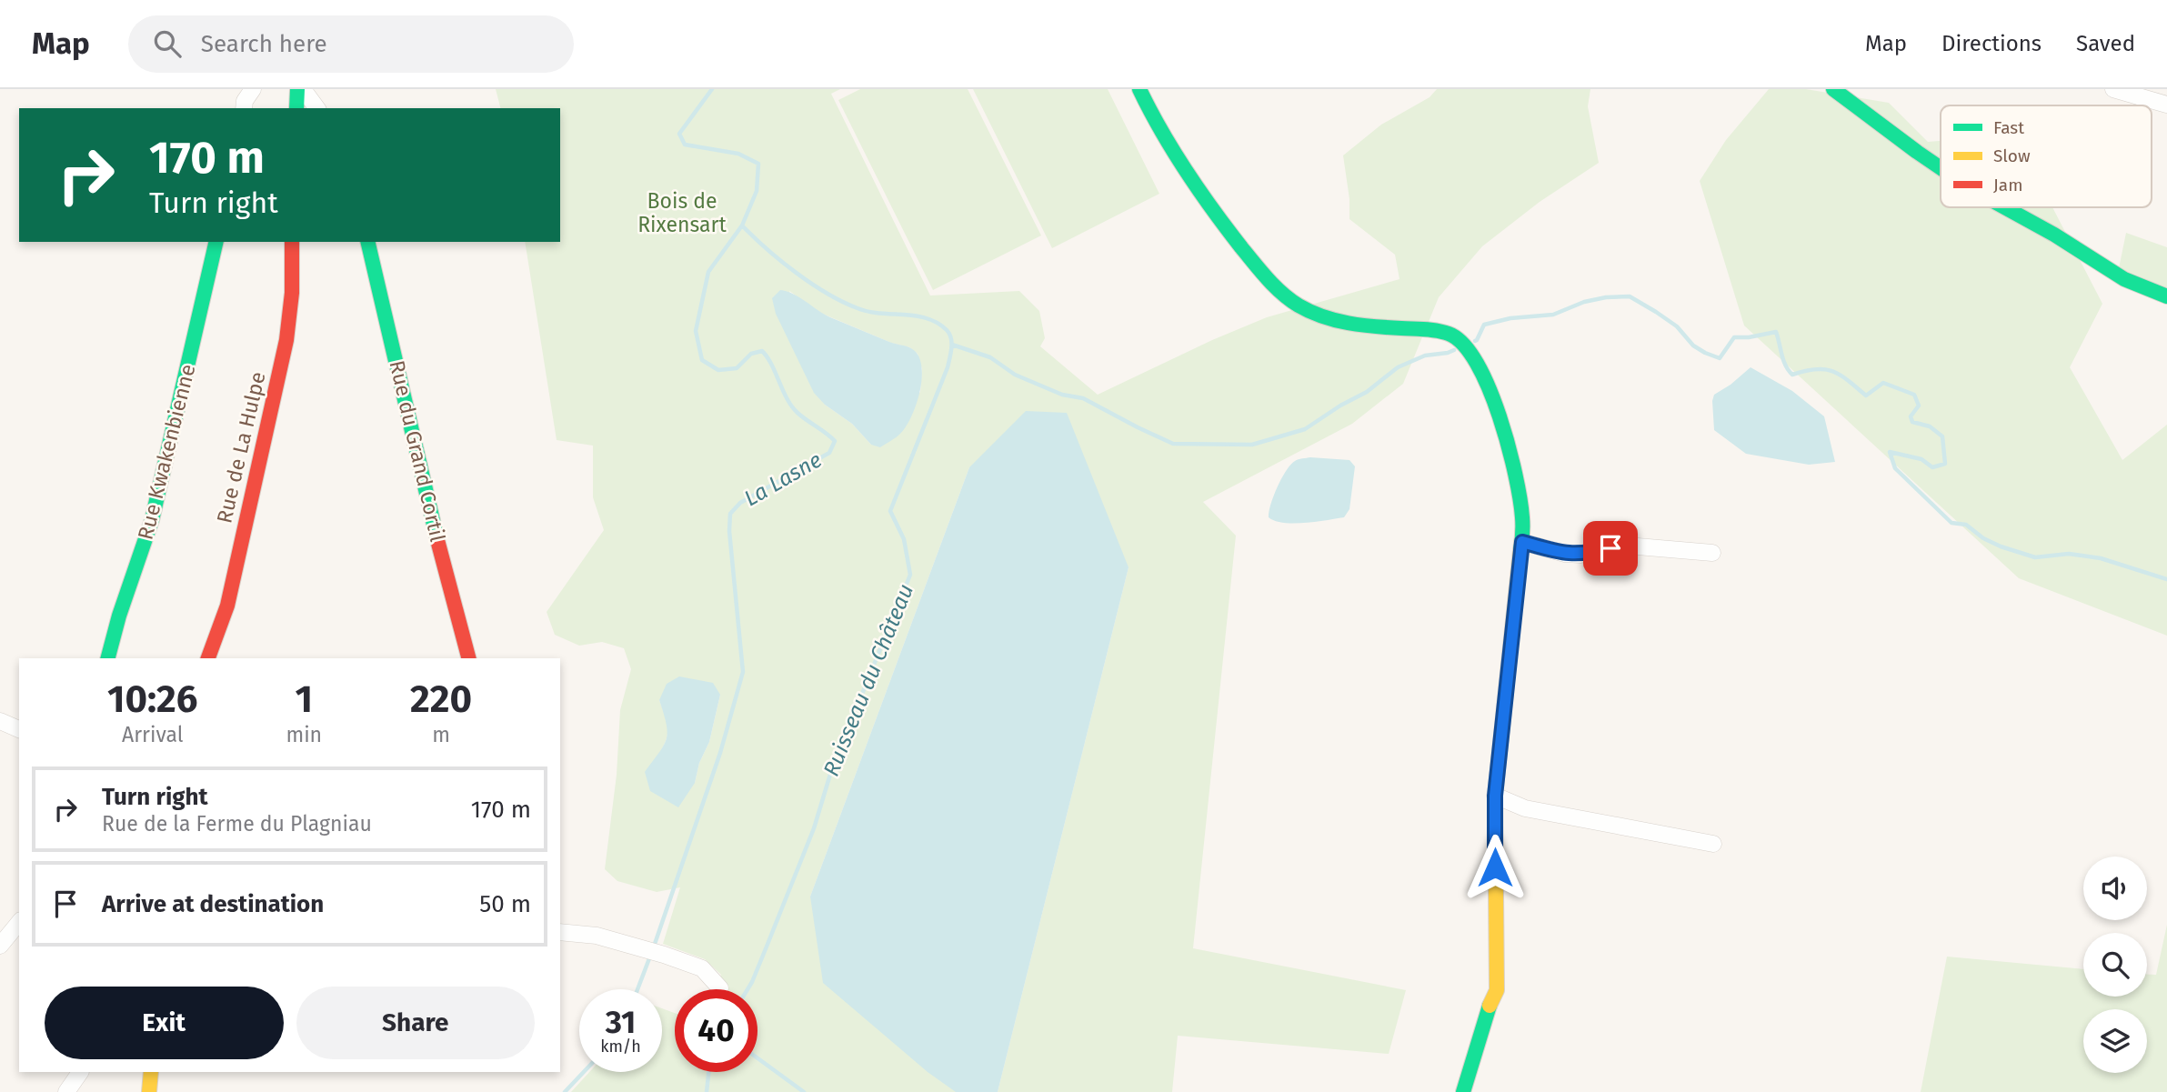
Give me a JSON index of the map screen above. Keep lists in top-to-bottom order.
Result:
{
  "streets": {
    "street": ["Rue de La Hulpe", "Rue du Grand Cortil", "Rue Kwakenbienne"]
  },
  "water": ["La Lasne", "Ruisseau du Château"],
  "parks": ["Bois de Rixensart"],
  "legend": ["Fast", "Slow", "Jam"],
  "page": {
    "header": "Map",
    "search": "Search here",
    "nav": ["Map", "Directions", "Saved"],
    "turn": ["170 m", "Turn right"],
    "eta": [
      "10:26",
      "Arrival",
      "1",
      "min",
      "220",
      "m"
    ],
    "list": [
      {
        "name": "Turn right",
        "note": "Rue de la Ferme du Plagniau",
        "value": "170 m"
      },
      {
        "name": "Arrive at destination",
        "value": "50 m"
      }
    ],
    "buttons": ["Exit", "Share"],
    "speed": "31 km/h",
    "limit": "40"
  }
}
